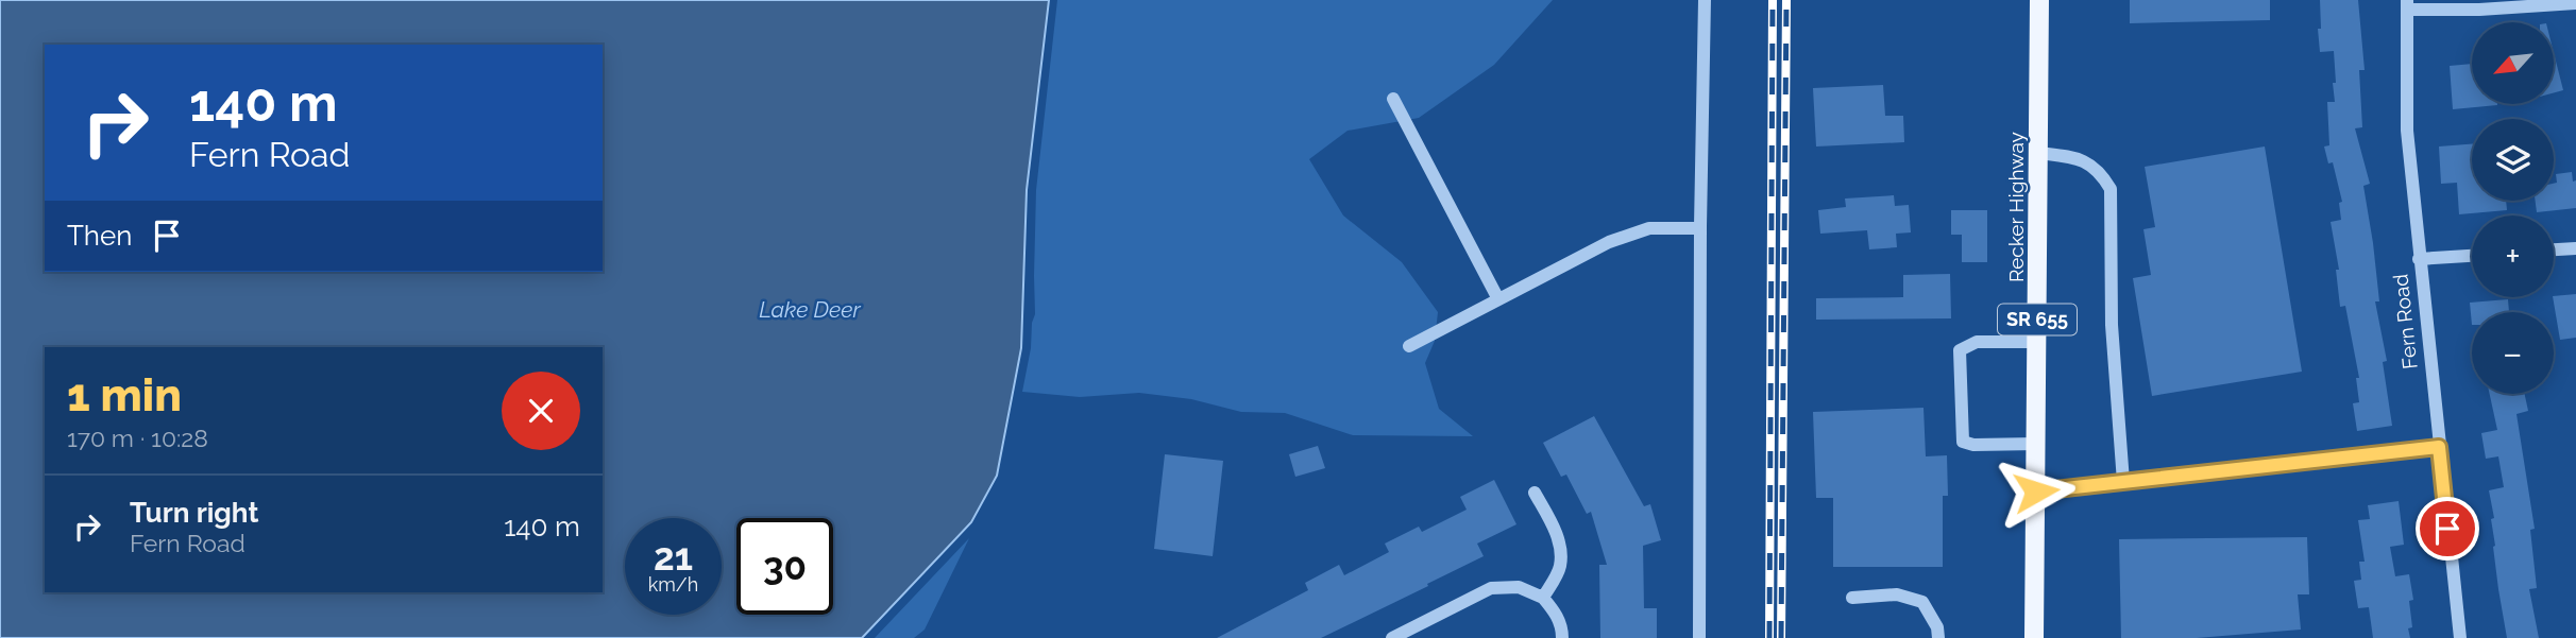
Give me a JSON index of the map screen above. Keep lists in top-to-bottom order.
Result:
{
  "streets": {
    "main road": ["Recker Highway", "SR 655"],
    "street": ["Fern Road"]
  },
  "water": ["Lake Deer"],
  "north": "bottom left",
  "page": {
    "map_buttons": ["+", "−"],
    "turn": ["140 m", "Fern Road"],
    "then": "Then",
    "heading": ["1 min", "170 m · 10:28"],
    "list": [
      {
        "name": "Turn right",
        "note": "Fern Road",
        "value": "140 m"
      }
    ],
    "speed": "21 km/h",
    "limit": "30"
  }
}
